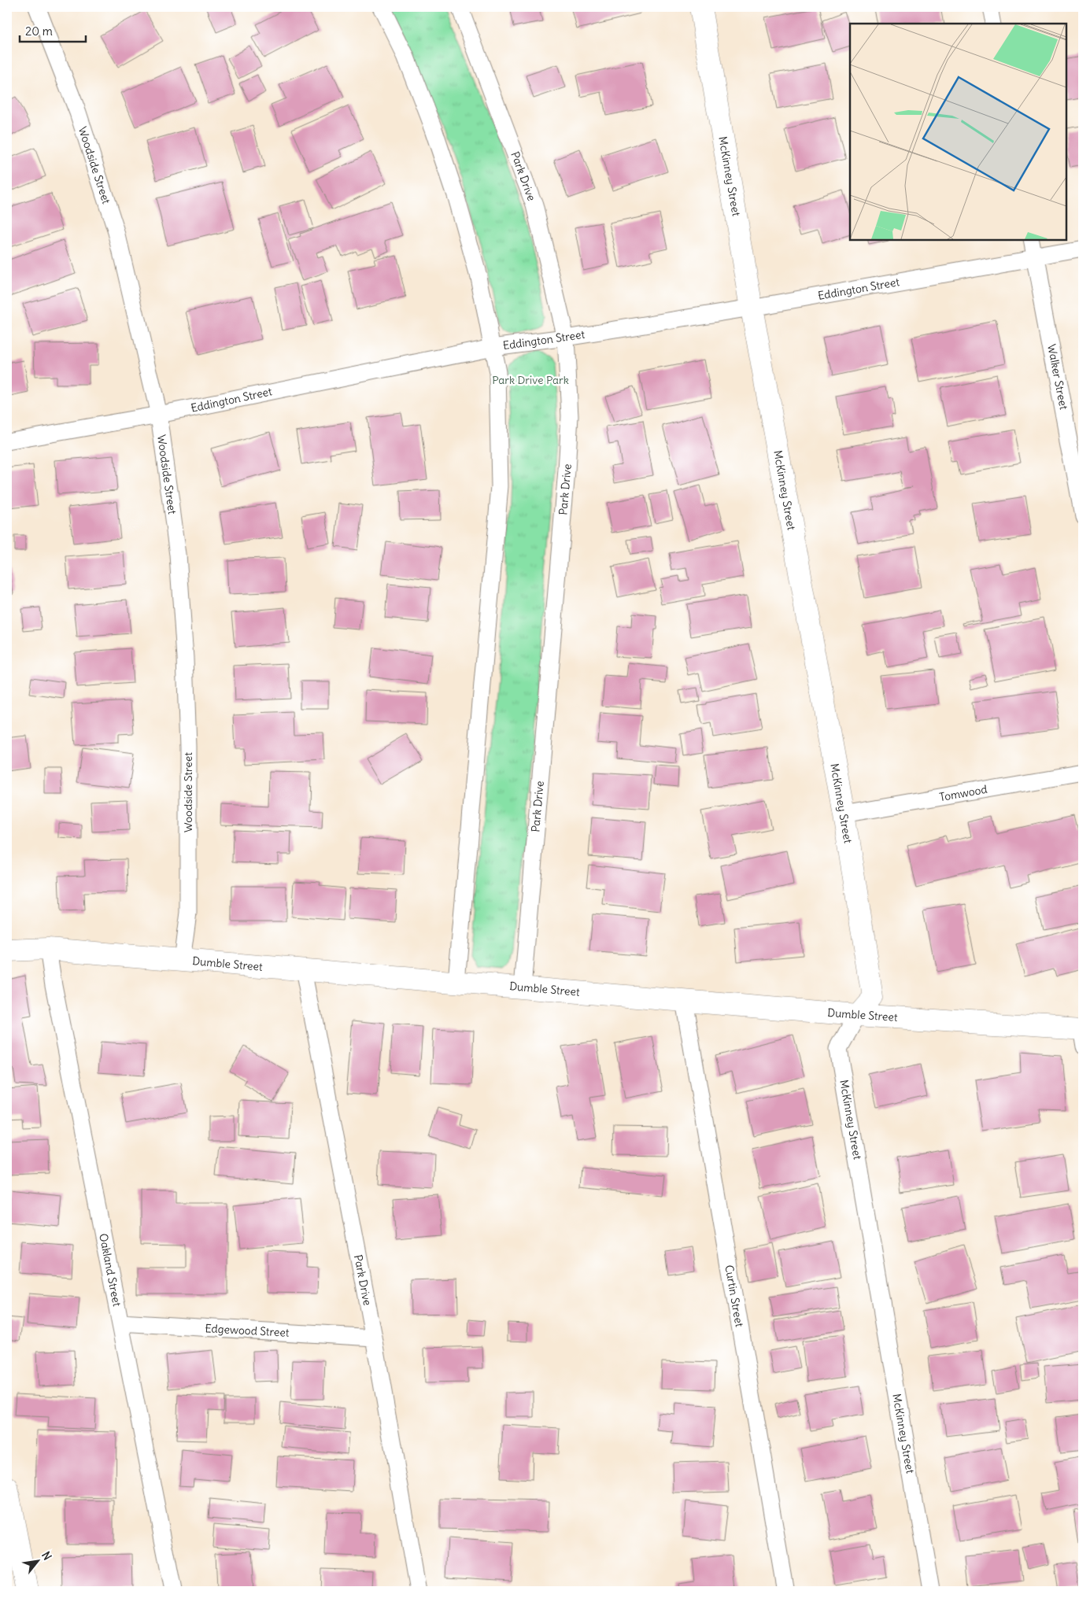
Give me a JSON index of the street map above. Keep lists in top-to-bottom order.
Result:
{
  "streets": {
    "street": [
      "Woodside Street",
      "Park Drive",
      "McKinney Street",
      "Eddington Street",
      "Walker Street",
      "Tomwood",
      "Dumble Street",
      "Oakland Street",
      "Curtin Street",
      "Edgewood Street"
    ]
  },
  "crossings": [
    ["Woodside Street", "Eddington Street"],
    ["Woodside Street", "Dumble Street"],
    ["Park Drive", "Eddington Street"],
    ["Park Drive", "Dumble Street"],
    ["Park Drive", "Edgewood Street"],
    ["McKinney Street", "Eddington Street"],
    ["McKinney Street", "Tomwood"],
    ["McKinney Street", "Dumble Street"],
    ["Eddington Street", "Walker Street"],
    ["Dumble Street", "Oakland Street"],
    ["Dumble Street", "Curtin Street"],
    ["Oakland Street", "Edgewood Street"]
  ],
  "parks": ["Park Drive Park"],
  "scale_bar": "20 m",
  "north": "top right"
}
